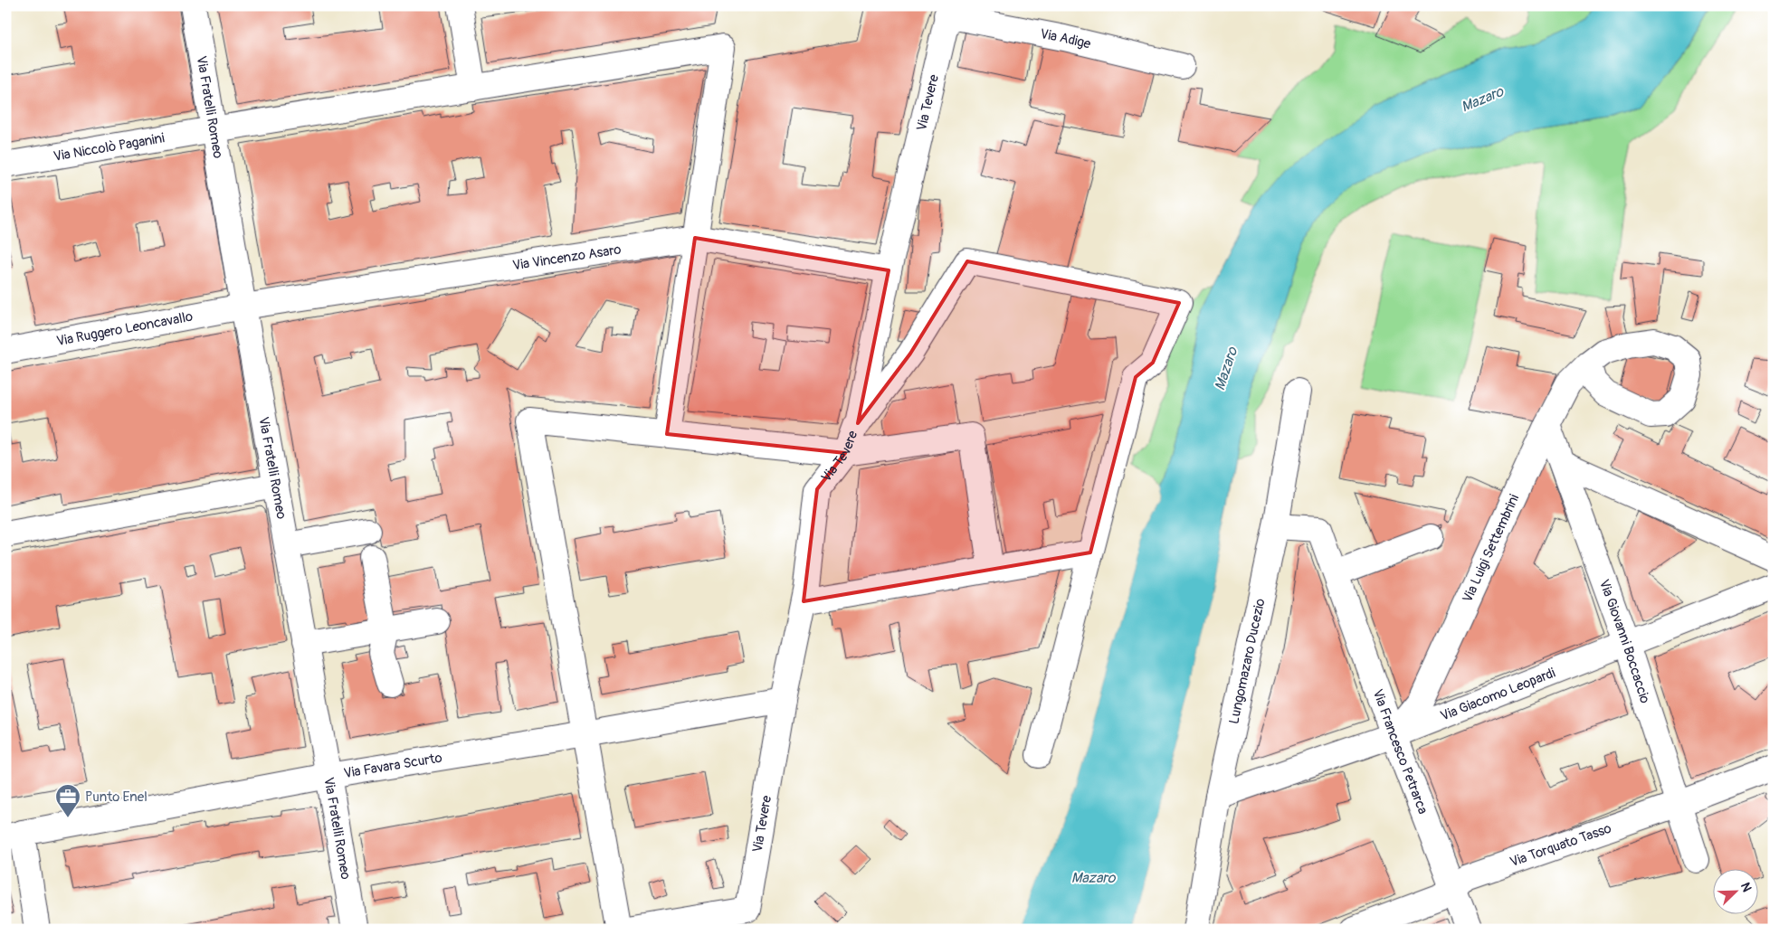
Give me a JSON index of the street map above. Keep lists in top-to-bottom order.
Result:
{
  "streets": {
    "street": [
      "Via Adige",
      "Via Tevere",
      "Via Fratelli Romeo",
      "Via Niccolò Paganini",
      "Via Vincenzo Asaro",
      "Via Ruggero Leoncavallo",
      "Via Luigi Settembrini",
      "Via Giovanni Boccaccio",
      "Lungomazaro Ducezio",
      "Via Giacomo Leopardi",
      "Via Francesco Petrarca",
      "Via Favara Scurto",
      "Via Torquato Tasso"
    ]
  },
  "crossings": [
    ["Via Adige", "Via Tevere"],
    ["Via Tevere", "Via Vincenzo Asaro"],
    ["Via Tevere", "Via Favara Scurto"],
    ["Via Fratelli Romeo", "Via Niccolò Paganini"],
    ["Via Fratelli Romeo", "Via Vincenzo Asaro"],
    ["Via Fratelli Romeo", "Via Ruggero Leoncavallo"],
    ["Via Fratelli Romeo", "Via Favara Scurto"],
    ["Via Niccolò Paganini", "Via Vincenzo Asaro"],
    ["Via Vincenzo Asaro", "Via Ruggero Leoncavallo"],
    ["Via Luigi Settembrini", "Via Giovanni Boccaccio"],
    ["Via Luigi Settembrini", "Via Giacomo Leopardi"],
    ["Via Luigi Settembrini", "Via Francesco Petrarca"],
    ["Via Giovanni Boccaccio", "Via Giacomo Leopardi"],
    ["Via Giovanni Boccaccio", "Via Torquato Tasso"],
    ["Lungomazaro Ducezio", "Via Giacomo Leopardi"],
    ["Lungomazaro Ducezio", "Via Francesco Petrarca"],
    ["Via Giacomo Leopardi", "Via Francesco Petrarca"],
    ["Via Francesco Petrarca", "Via Torquato Tasso"]
  ],
  "water": ["Mazaro"],
  "places": {
    "office": ["Punto Enel"]
  },
  "north": "top right"
}
